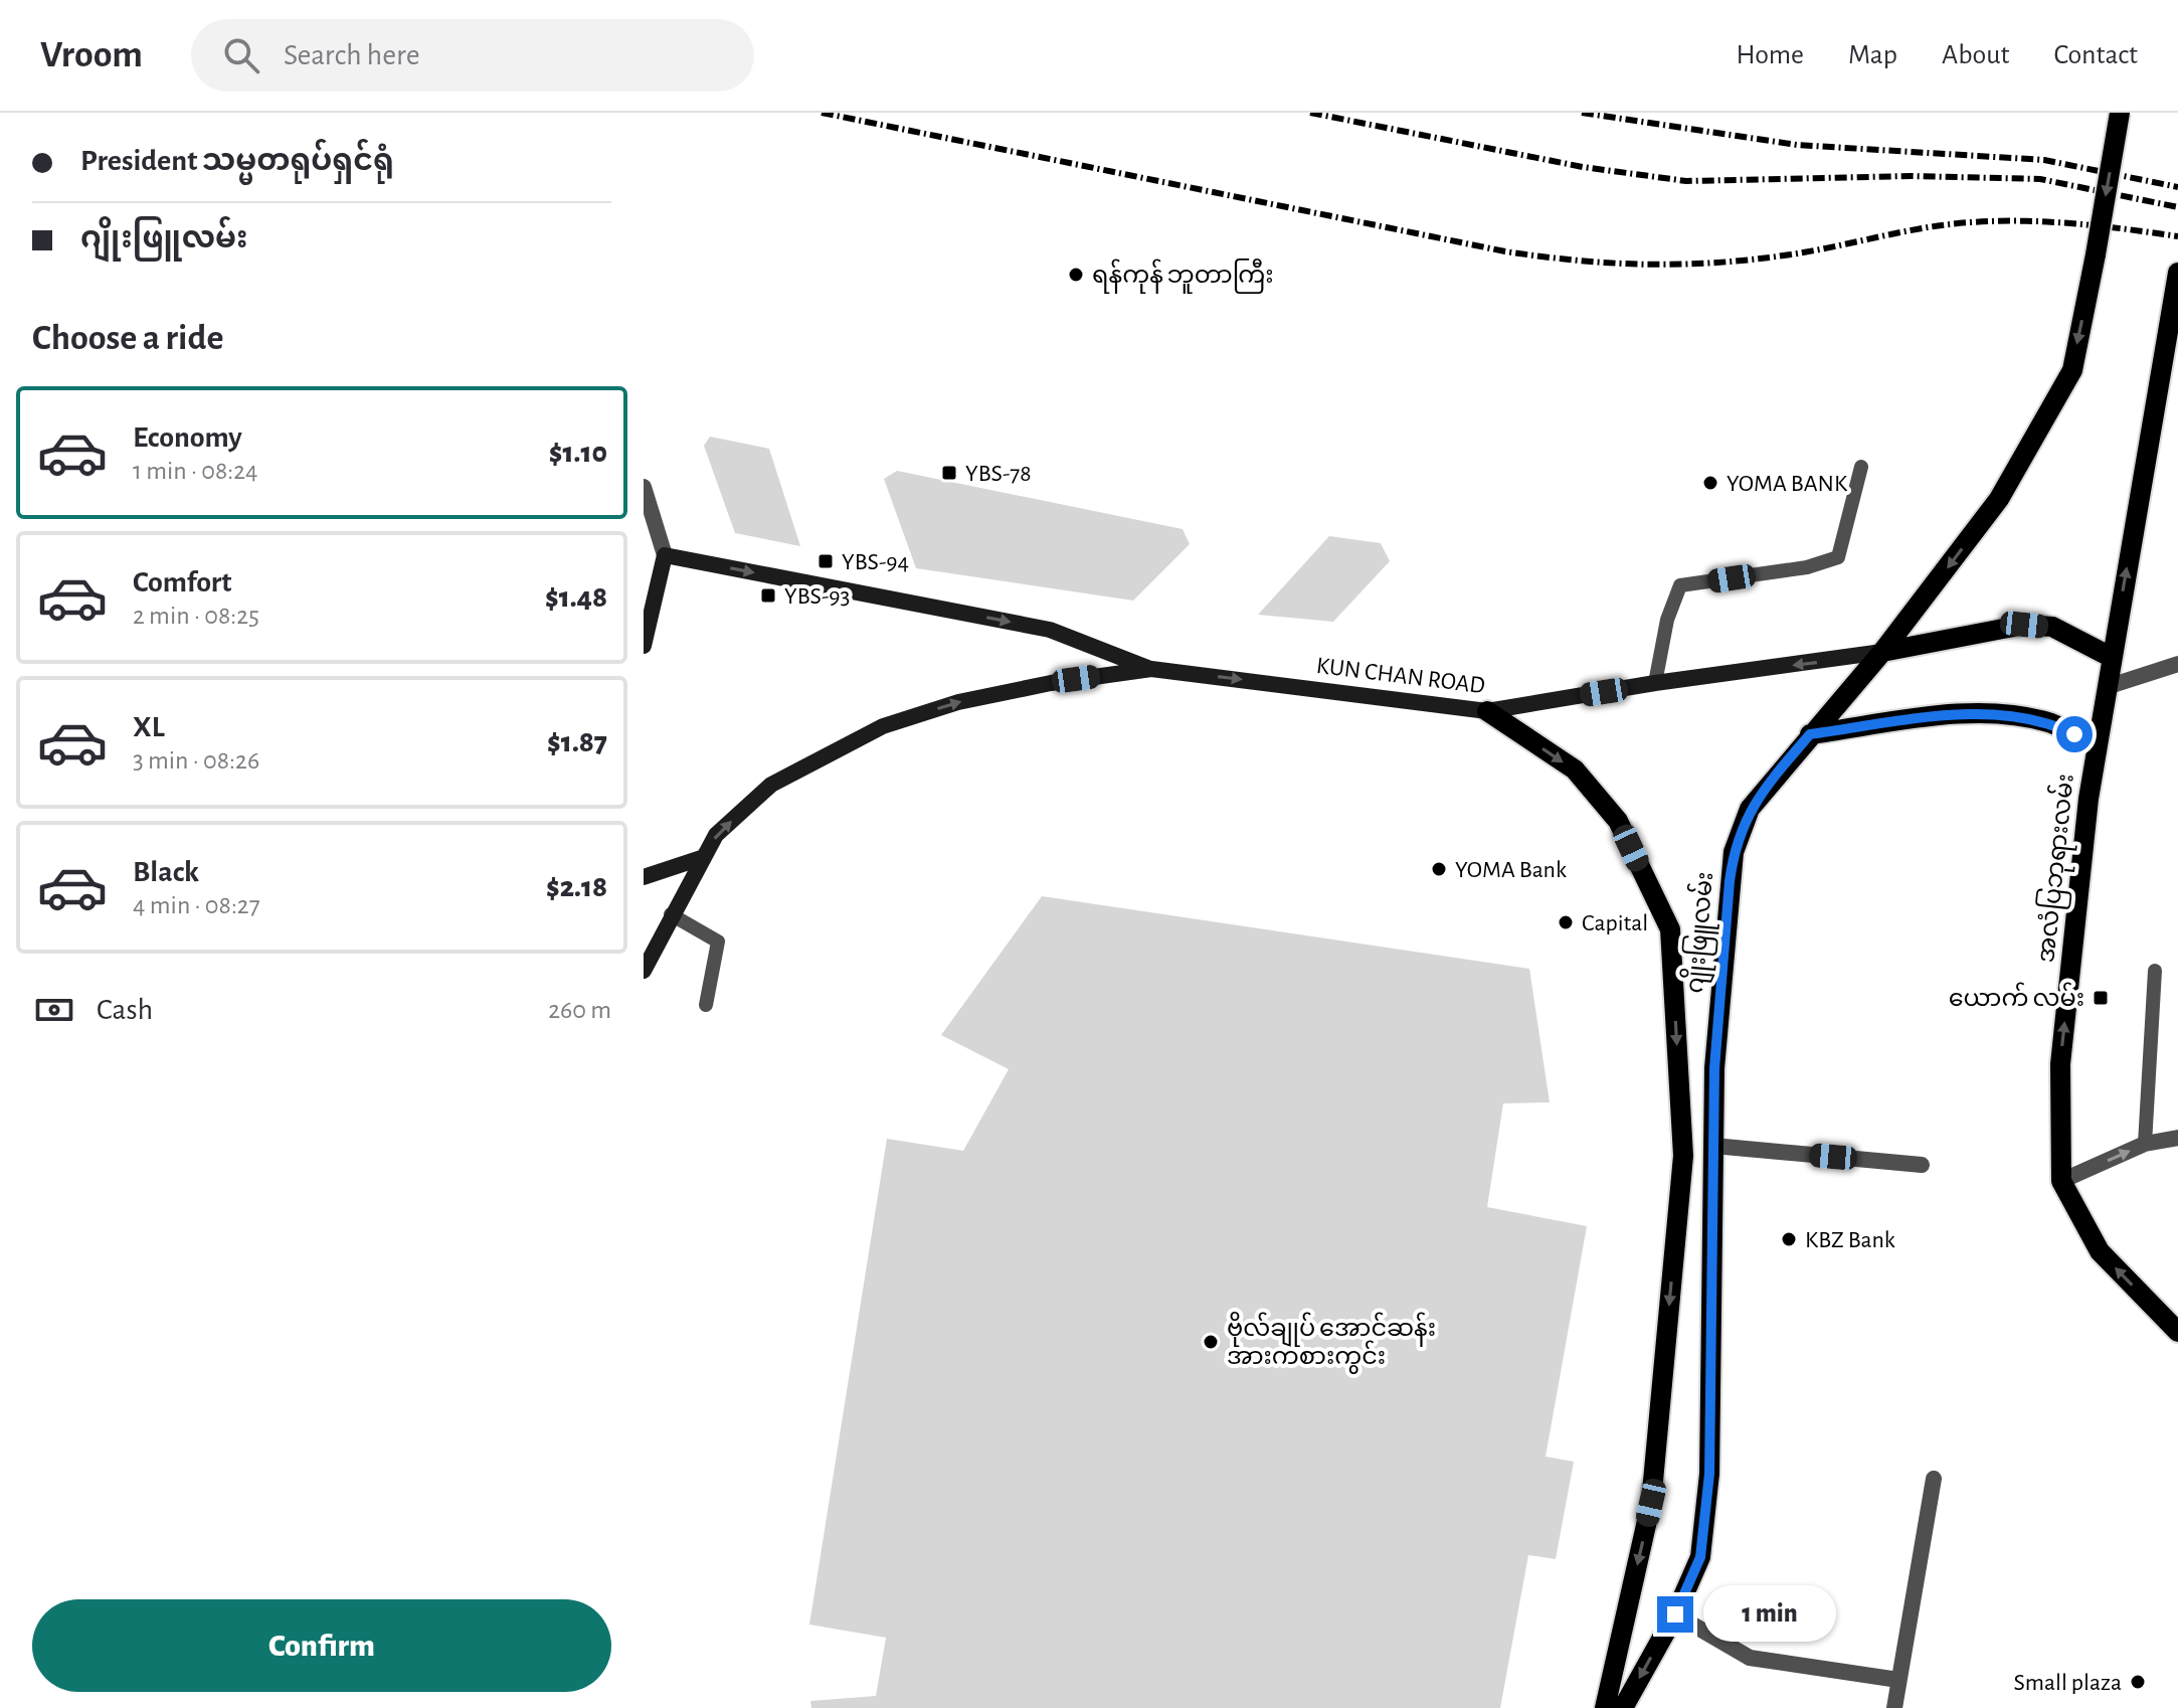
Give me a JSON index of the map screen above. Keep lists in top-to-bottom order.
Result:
{
  "streets": {
    "main road": ["KUN CHAN ROAD", "အလံပြဘုရားလမ်း", "ဂျိုးဖြူလမ်း"]
  },
  "crossings": [
    ["KUN CHAN ROAD", "ဂျိုးဖြူလမ်း"]
  ],
  "one_way": ["အလံပြဘုရားလမ်း", "ဂျိုးဖြူလမ်း"],
  "places": {
    "other": [
      "ရန်ကုန် ဘူတာကြီး",
      "YOMA BANK",
      "YOMA Bank",
      "Capital",
      "KBZ Bank",
      "ဗိုလ်ချုပ် အောင်ဆန်း အားကစားကွင်း",
      "Small plaza"
    ],
    "transit": [
      "YBS-78",
      "YBS-94",
      "YBS-93",
      "ယောက် လမ်း"
    ]
  },
  "page": {
    "header": "Vroom",
    "search": "Search here",
    "nav": [
      "Home",
      "Map",
      "About",
      "Contact"
    ],
    "banner": ["President သမ္မတရုပ်ရှင်ရုံ", "ဂျိုးဖြူလမ်း"],
    "heading": "Choose a ride",
    "list": [
      {
        "name": "Economy",
        "note": "1 min · 08:24",
        "value": "$1.10"
      },
      {
        "name": "Comfort",
        "note": "2 min · 08:25",
        "value": "$1.48"
      },
      {
        "name": "XL",
        "note": "3 min · 08:26",
        "value": "$1.87"
      },
      {
        "name": "Black",
        "note": "4 min · 08:27",
        "value": "$2.18"
      }
    ],
    "pay": ["Cash", "260 m"],
    "buttons": "Confirm",
    "bubble": "1 min"
  }
}
